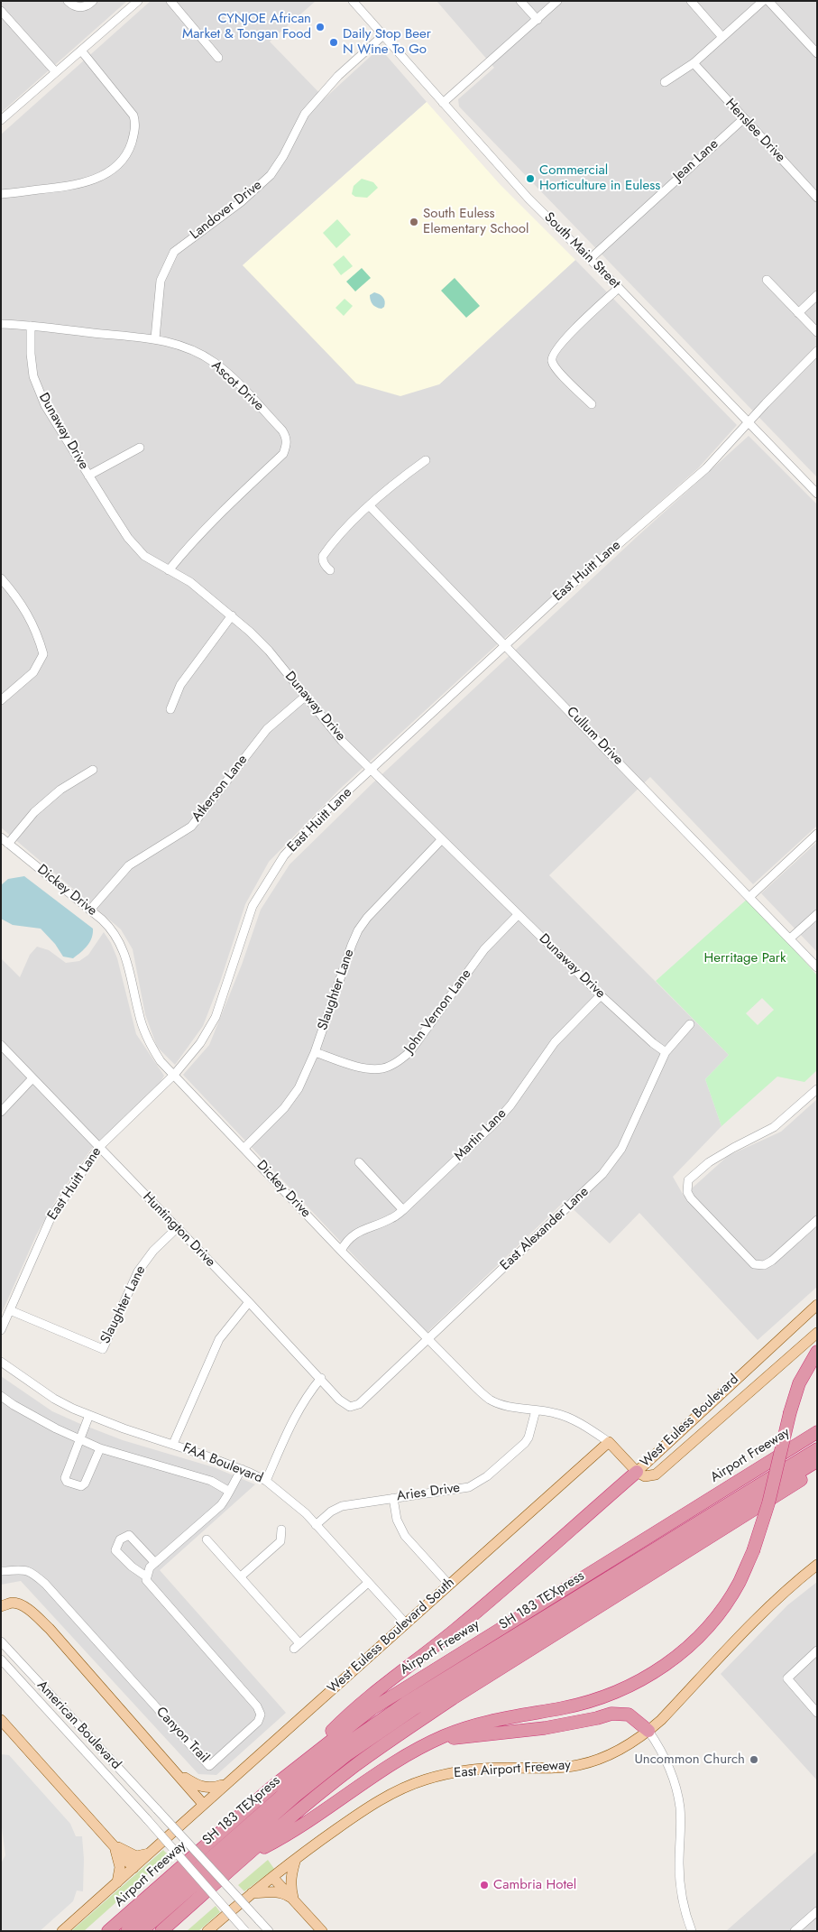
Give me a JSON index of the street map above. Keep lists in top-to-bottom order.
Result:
{
  "streets": {
    "highway": ["Airport Freeway", "SH 183 TEXpress"],
    "main road": [
      "Dickey Drive",
      "West Euless Boulevard",
      "West Euless Boulevard South",
      "East Airport Freeway"
    ],
    "street": [
      "Henslee Drive",
      "Jean Lane",
      "Landover Drive",
      "South Main Street",
      "Ascot Drive",
      "Dunaway Drive",
      "East Huitt Lane",
      "Cullum Drive",
      "Atkerson Lane",
      "Slaughter Lane",
      "John Vernon Lane",
      "Martin Lane",
      "East Alexander Lane",
      "Huntington Drive",
      "FAA Boulevard",
      "Aries Drive",
      "American Boulevard",
      "Canyon Trail"
    ]
  },
  "crossings": [
    ["Henslee Drive", "Jean Lane"],
    ["Jean Lane", "South Main Street"],
    ["Landover Drive", "South Main Street"],
    ["Landover Drive", "Ascot Drive"],
    ["South Main Street", "East Huitt Lane"],
    ["Ascot Drive", "Dunaway Drive"],
    ["Dunaway Drive", "East Huitt Lane"],
    ["Dunaway Drive", "Atkerson Lane"],
    ["Dunaway Drive", "Slaughter Lane"],
    ["Dunaway Drive", "John Vernon Lane"],
    ["Dunaway Drive", "Martin Lane"],
    ["Dunaway Drive", "East Alexander Lane"],
    ["East Huitt Lane", "Cullum Drive"],
    ["East Huitt Lane", "Dickey Drive"],
    ["East Huitt Lane", "Slaughter Lane"],
    ["East Huitt Lane", "Huntington Drive"],
    ["Atkerson Lane", "Dickey Drive"],
    ["Dickey Drive", "Slaughter Lane"],
    ["Dickey Drive", "Martin Lane"],
    ["Dickey Drive", "East Alexander Lane"],
    ["Dickey Drive", "West Euless Boulevard"],
    ["Dickey Drive", "Aries Drive"],
    ["Dickey Drive", "West Euless Boulevard South"],
    ["Slaughter Lane", "John Vernon Lane"],
    ["Slaughter Lane", "Huntington Drive"],
    ["East Alexander Lane", "Huntington Drive"],
    ["Airport Freeway", "West Euless Boulevard South"],
    ["FAA Boulevard", "Aries Drive"],
    ["FAA Boulevard", "West Euless Boulevard South"]
  ],
  "parks": ["Herritage Park"],
  "places": [
    "CYNJOE African Market & Tongan Food",
    "Daily Stop Beer N Wine To Go",
    "Commercial Horticulture in Euless",
    "South Euless Elementary School",
    "Uncommon Church",
    "Cambria Hotel"
  ]
}
